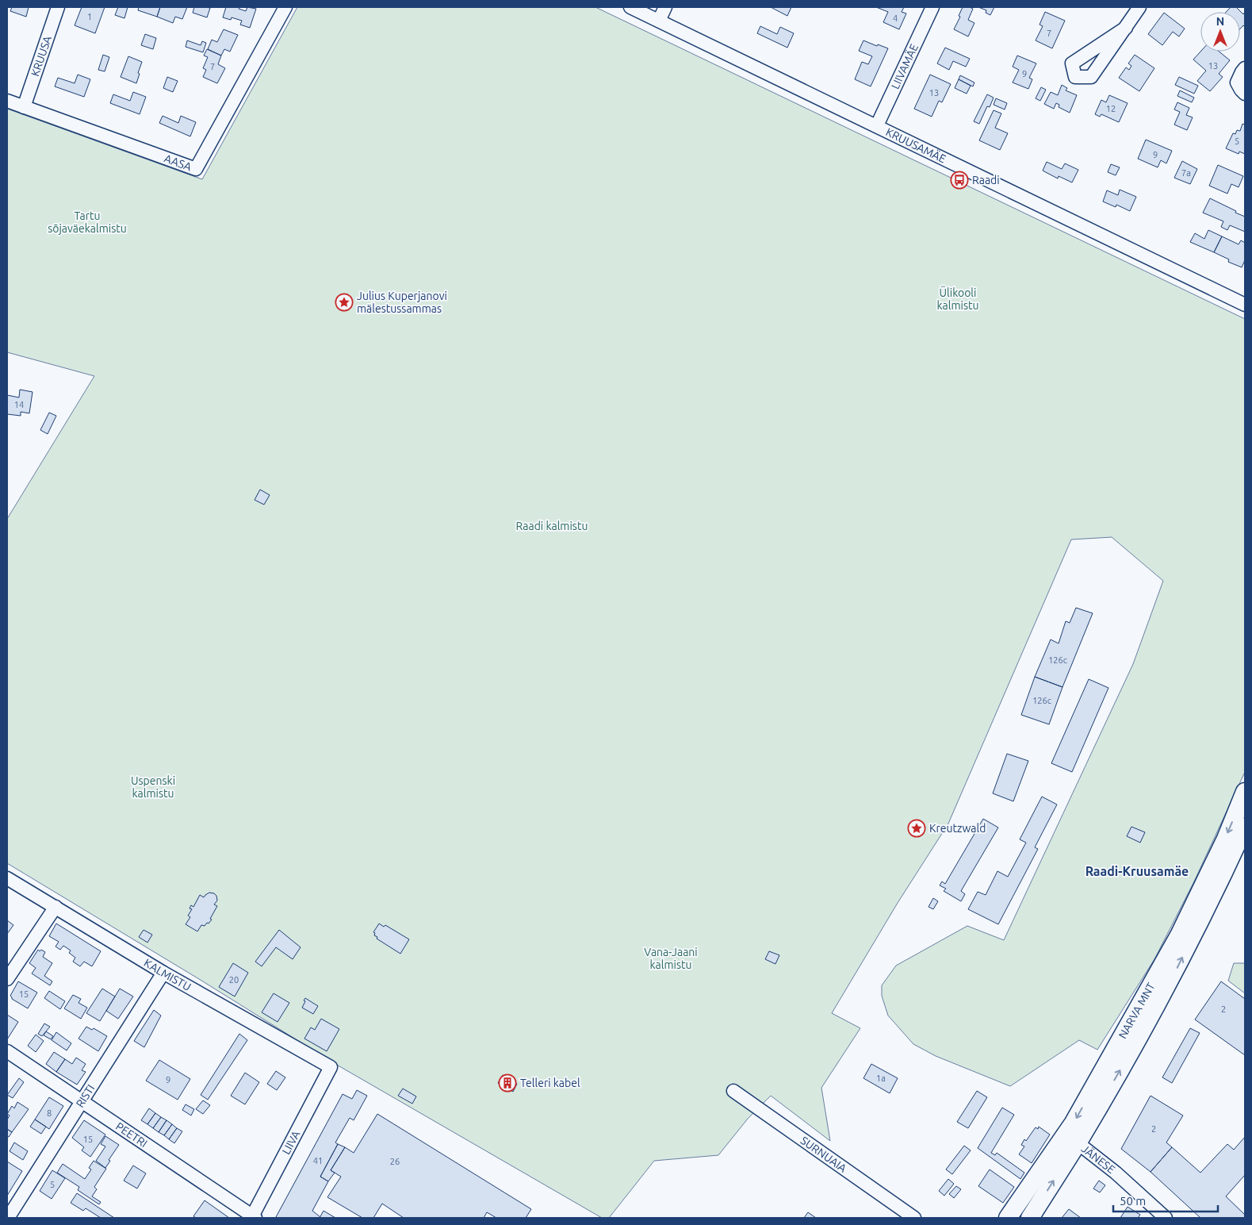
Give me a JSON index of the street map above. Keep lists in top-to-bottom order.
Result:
{
  "streets": {
    "main road": ["NARVA MNT"],
    "street": [
      "KRUUSA",
      "LIIVAMÄE",
      "KRUUSAMÄE",
      "AASA",
      "KALMISTU",
      "RISTI",
      "PEETRI",
      "LIIVA",
      "SURNUAIA",
      "JÄNESE"
    ]
  },
  "crossings": [
    ["KRUUSA", "AASA"],
    ["LIIVAMÄE", "KRUUSAMÄE"],
    ["KALMISTU", "RISTI"],
    ["KALMISTU", "LIIVA"],
    ["NARVA MNT", "JÄNESE"],
    ["RISTI", "PEETRI"],
    ["PEETRI", "LIIVA"]
  ],
  "districts": ["Raadi-Kruusamäe"],
  "parks": [
    "Tartu sõjaväekalmistu",
    "Ülikooli kalmistu",
    "Raadi kalmistu",
    "Uspenski kalmistu",
    "Vana-Jaani kalmistu"
  ],
  "places": {
    "bus stop": ["Raadi"],
    "place": ["Julius Kuperjanovi mälestussammas", "Kreutzwald"],
    "building": ["Telleri kabel"]
  },
  "house_numbers": [
    "1",
    "4",
    "7",
    "13",
    "7",
    "9",
    "13",
    "12",
    "5",
    "9",
    "7a",
    "14",
    "126c",
    "126c",
    "20",
    "15",
    "2",
    "1a",
    "9",
    "8",
    "2",
    "15",
    "41",
    "26",
    "5"
  ],
  "scale_bar": "50 m",
  "north": "top"
}
